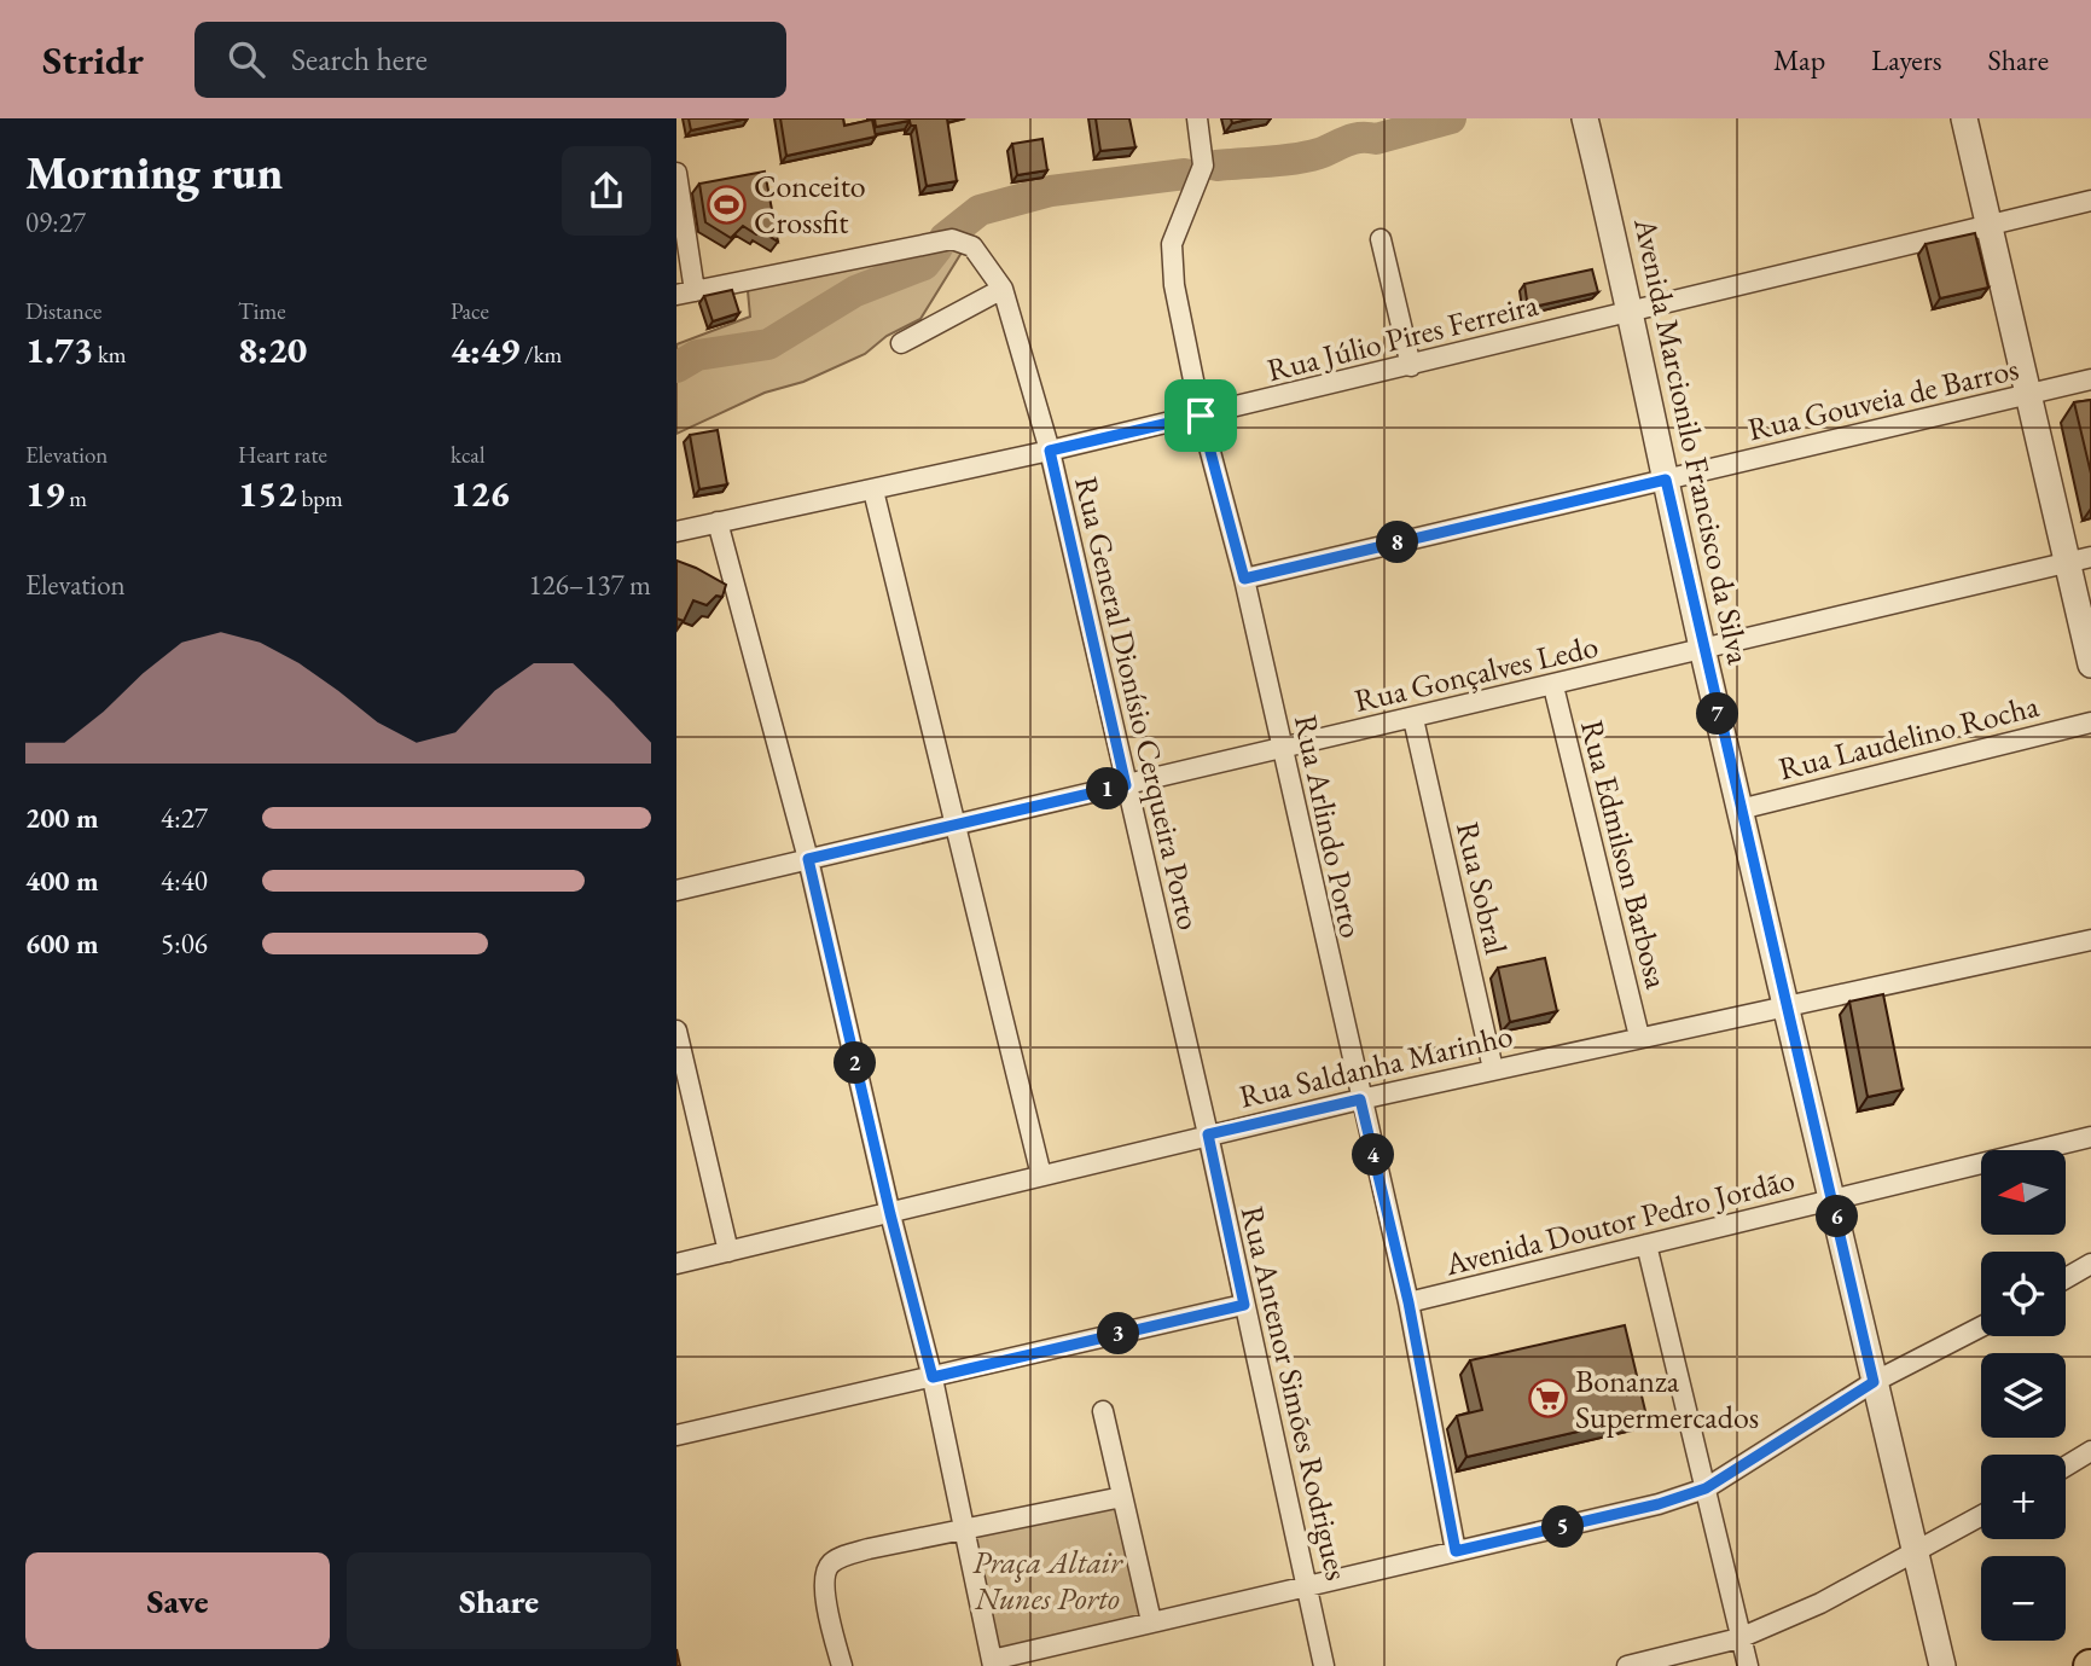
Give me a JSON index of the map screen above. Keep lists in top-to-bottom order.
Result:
{
  "streets": {
    "street": [
      "Rua Júlio Pires Ferreira",
      "Rua Gouveia de Barros",
      "Avenida Marcionilo Francisco da Silva",
      "Rua Gonçalves Ledo",
      "Rua General Dionísio Cerqueira Porto",
      "Rua Laudelino Rocha",
      "Rua Arlindo Porto",
      "Rua Edmilson Barbosa",
      "Rua Sobral",
      "Rua Saldanha Marinho",
      "Avenida Doutor Pedro Jordão",
      "Rua Antenor Simões Rodrigues"
    ]
  },
  "crossings": [
    ["Rua Júlio Pires Ferreira", "Avenida Marcionilo Francisco da Silva"],
    ["Rua Júlio Pires Ferreira", "Rua General Dionísio Cerqueira Porto"],
    ["Rua Júlio Pires Ferreira", "Rua Arlindo Porto"],
    ["Rua Gouveia de Barros", "Avenida Marcionilo Francisco da Silva"],
    ["Rua Gouveia de Barros", "Rua Arlindo Porto"],
    ["Avenida Marcionilo Francisco da Silva", "Rua Gonçalves Ledo"],
    ["Avenida Marcionilo Francisco da Silva", "Rua Laudelino Rocha"],
    ["Avenida Marcionilo Francisco da Silva", "Rua Saldanha Marinho"],
    ["Avenida Marcionilo Francisco da Silva", "Avenida Doutor Pedro Jordão"],
    ["Rua Gonçalves Ledo", "Rua General Dionísio Cerqueira Porto"],
    ["Rua Gonçalves Ledo", "Rua Arlindo Porto"],
    ["Rua Gonçalves Ledo", "Rua Edmilson Barbosa"],
    ["Rua Gonçalves Ledo", "Rua Sobral"],
    ["Rua General Dionísio Cerqueira Porto", "Rua Saldanha Marinho"],
    ["Rua General Dionísio Cerqueira Porto", "Rua Antenor Simões Rodrigues"],
    ["Rua Arlindo Porto", "Rua Saldanha Marinho"],
    ["Rua Arlindo Porto", "Avenida Doutor Pedro Jordão"],
    ["Rua Edmilson Barbosa", "Rua Saldanha Marinho"],
    ["Rua Sobral", "Rua Saldanha Marinho"],
    ["Rua Saldanha Marinho", "Rua Antenor Simões Rodrigues"]
  ],
  "parks": ["Praça Altair Nunes Porto"],
  "places": {
    "sports": ["Conceito Crossfit"],
    "supermarket": ["Bonanza Supermercados"]
  },
  "north": "left",
  "page": {
    "header": "Stridr",
    "search": "Search here",
    "nav": ["Map", "Layers", "Share"],
    "heading": ["Morning run", "09:27"],
    "stats": [
      ["Distance", "1.73 km"],
      ["Time", "8:20"],
      ["Pace", "4:49 /km"],
      ["Elevation", "19 m"],
      ["Heart rate", "152 bpm"],
      ["kcal", "126"]
    ],
    "pins": [
      "8",
      "7",
      "1",
      "2",
      "4",
      "6",
      "3",
      "5"
    ],
    "chart": ["Elevation", "126–137 m"],
    "list": [
      {
        "name": "200 m",
        "note": "4:27"
      },
      {
        "name": "400 m",
        "note": "4:40"
      },
      {
        "name": "600 m",
        "note": "5:06"
      }
    ],
    "map_buttons": ["+", "−"],
    "buttons": ["Save", "Share"]
  }
}
